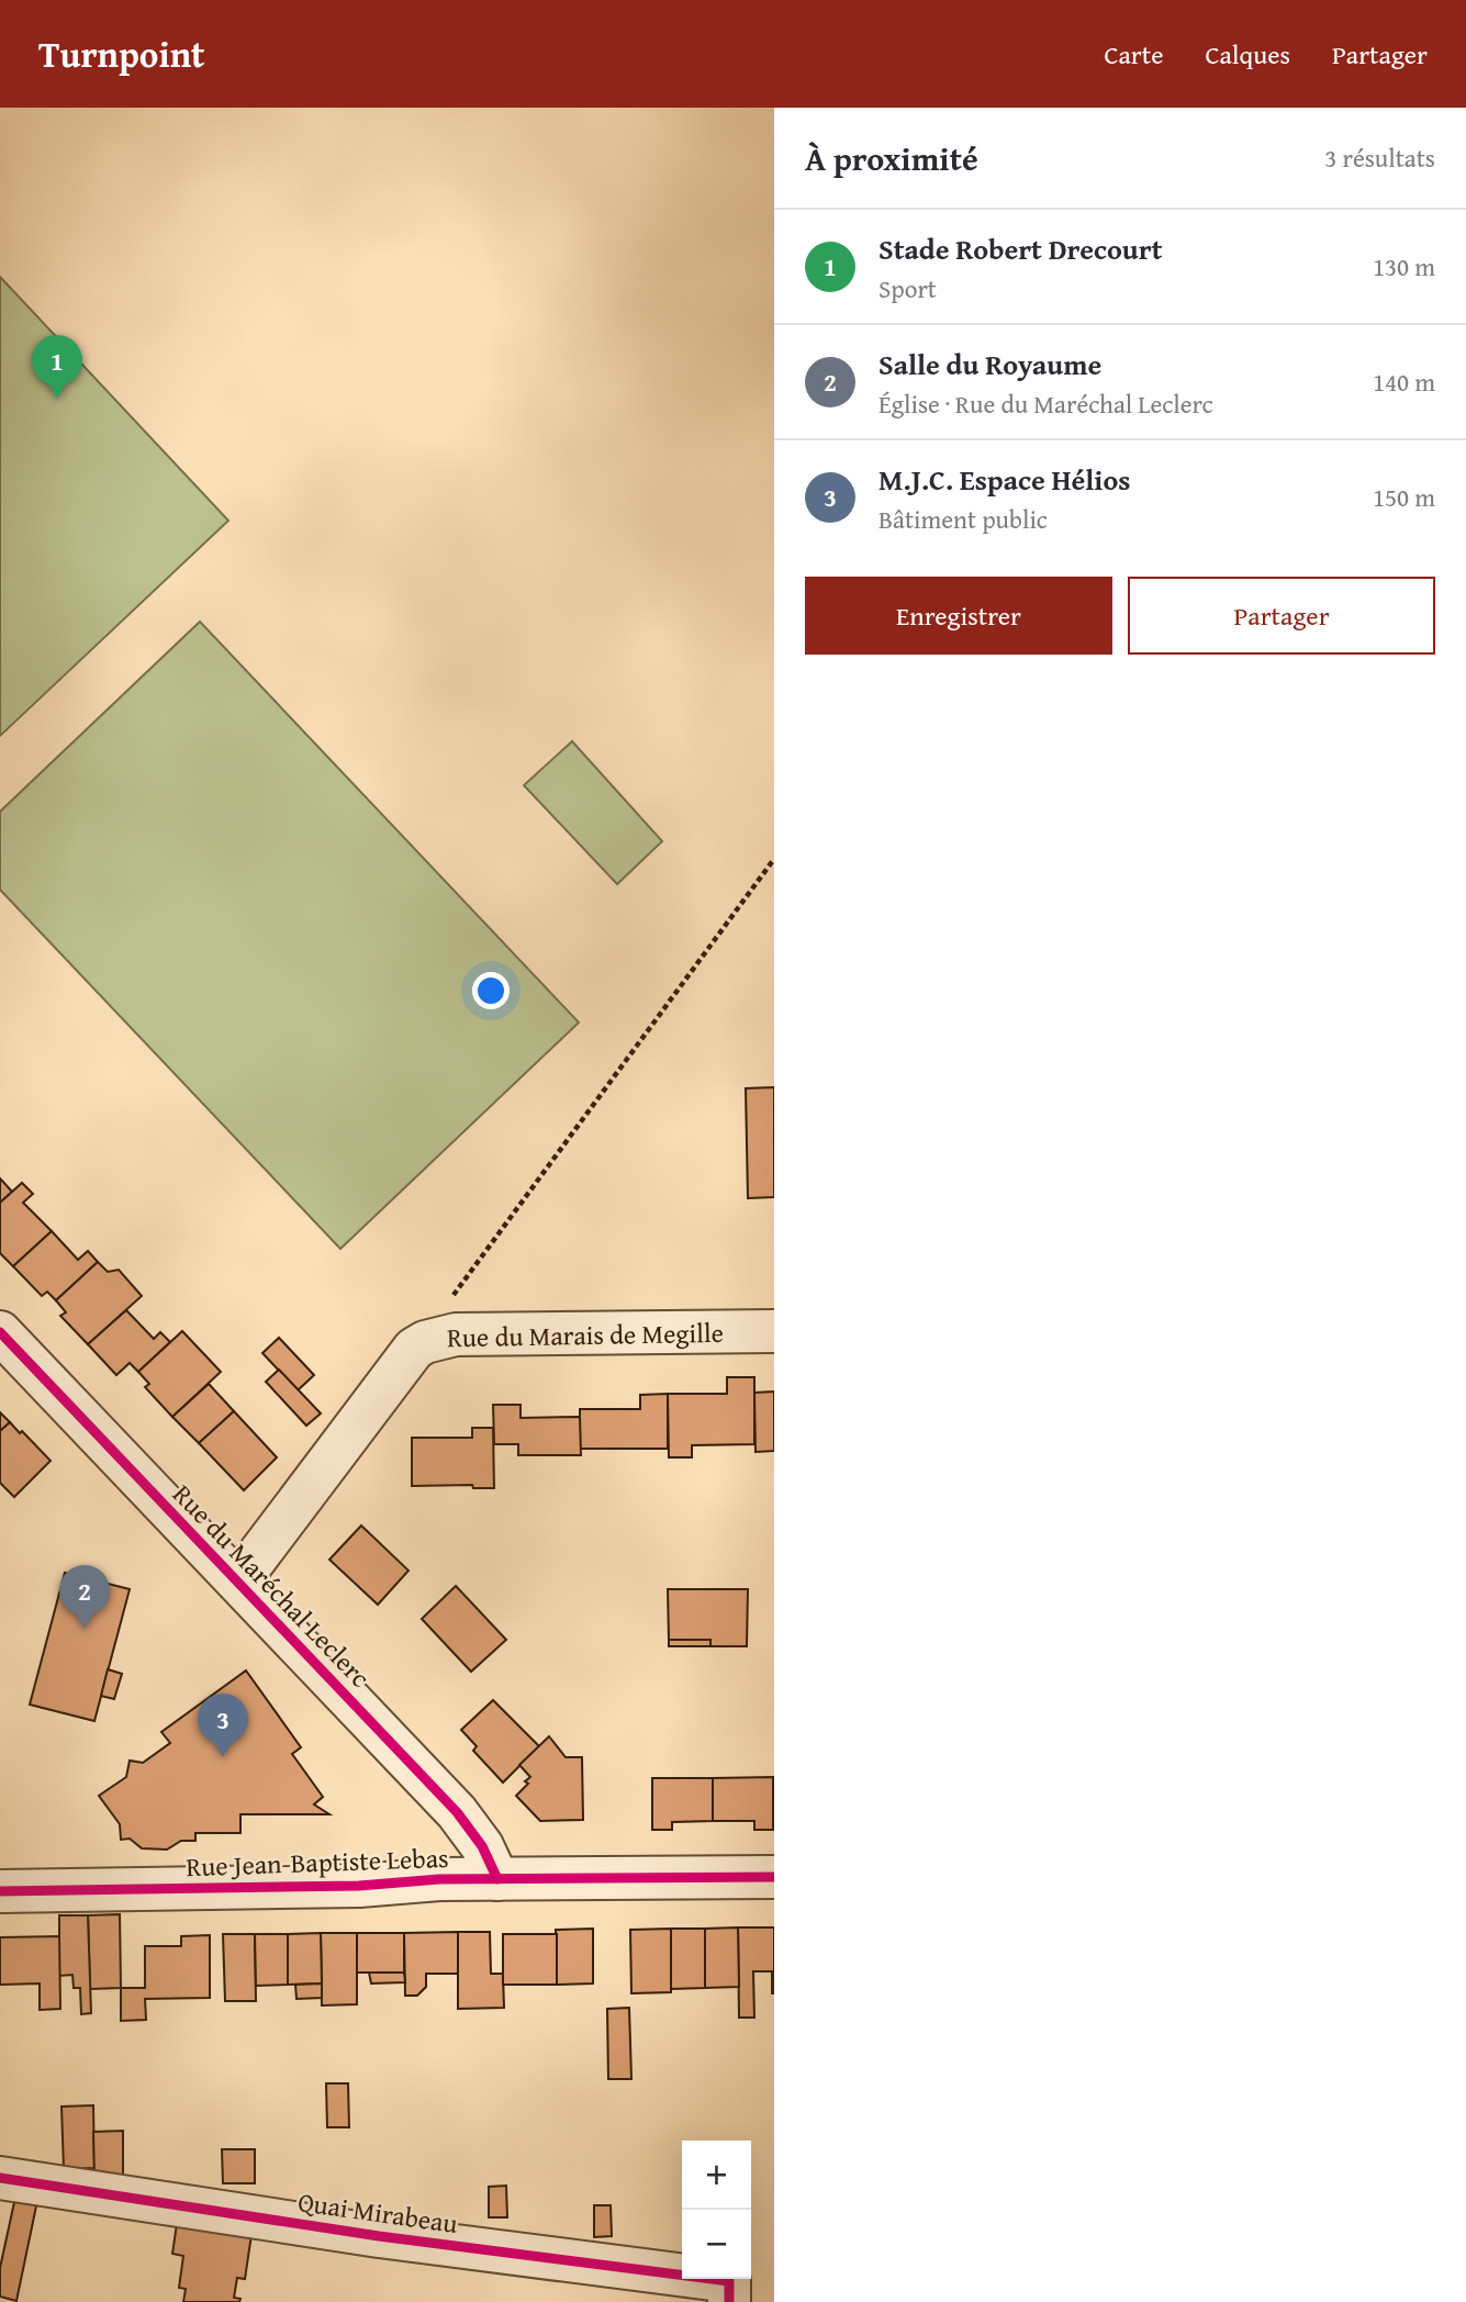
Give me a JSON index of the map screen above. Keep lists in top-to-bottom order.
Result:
{
  "streets": {
    "street": [
      "Rue du Marais de Megille",
      "Rue du Maréchal Leclerc",
      "Rue Jean-Baptiste Lebas",
      "Quai Mirabeau"
    ]
  },
  "crossings": [
    ["Rue du Marais de Megille", "Rue du Maréchal Leclerc"],
    ["Rue du Maréchal Leclerc", "Rue Jean-Baptiste Lebas"]
  ],
  "page": {
    "header": "Turnpoint",
    "nav": ["Carte", "Calques", "Partager"],
    "heading": ["À proximité", "3 résultats"],
    "list": [
      {
        "mark": "1",
        "name": "Stade Robert Drecourt",
        "note": "Sport",
        "value": "130 m"
      },
      {
        "mark": "2",
        "name": "Salle du Royaume",
        "note": "Église · Rue du Maréchal Leclerc",
        "value": "140 m"
      },
      {
        "mark": "3",
        "name": "M.J.C. Espace Hélios",
        "note": "Bâtiment public",
        "value": "150 m"
      }
    ],
    "pins": ["1", "2", "3"],
    "buttons": ["Enregistrer", "Partager"],
    "map_buttons": ["+", "−"]
  }
}
